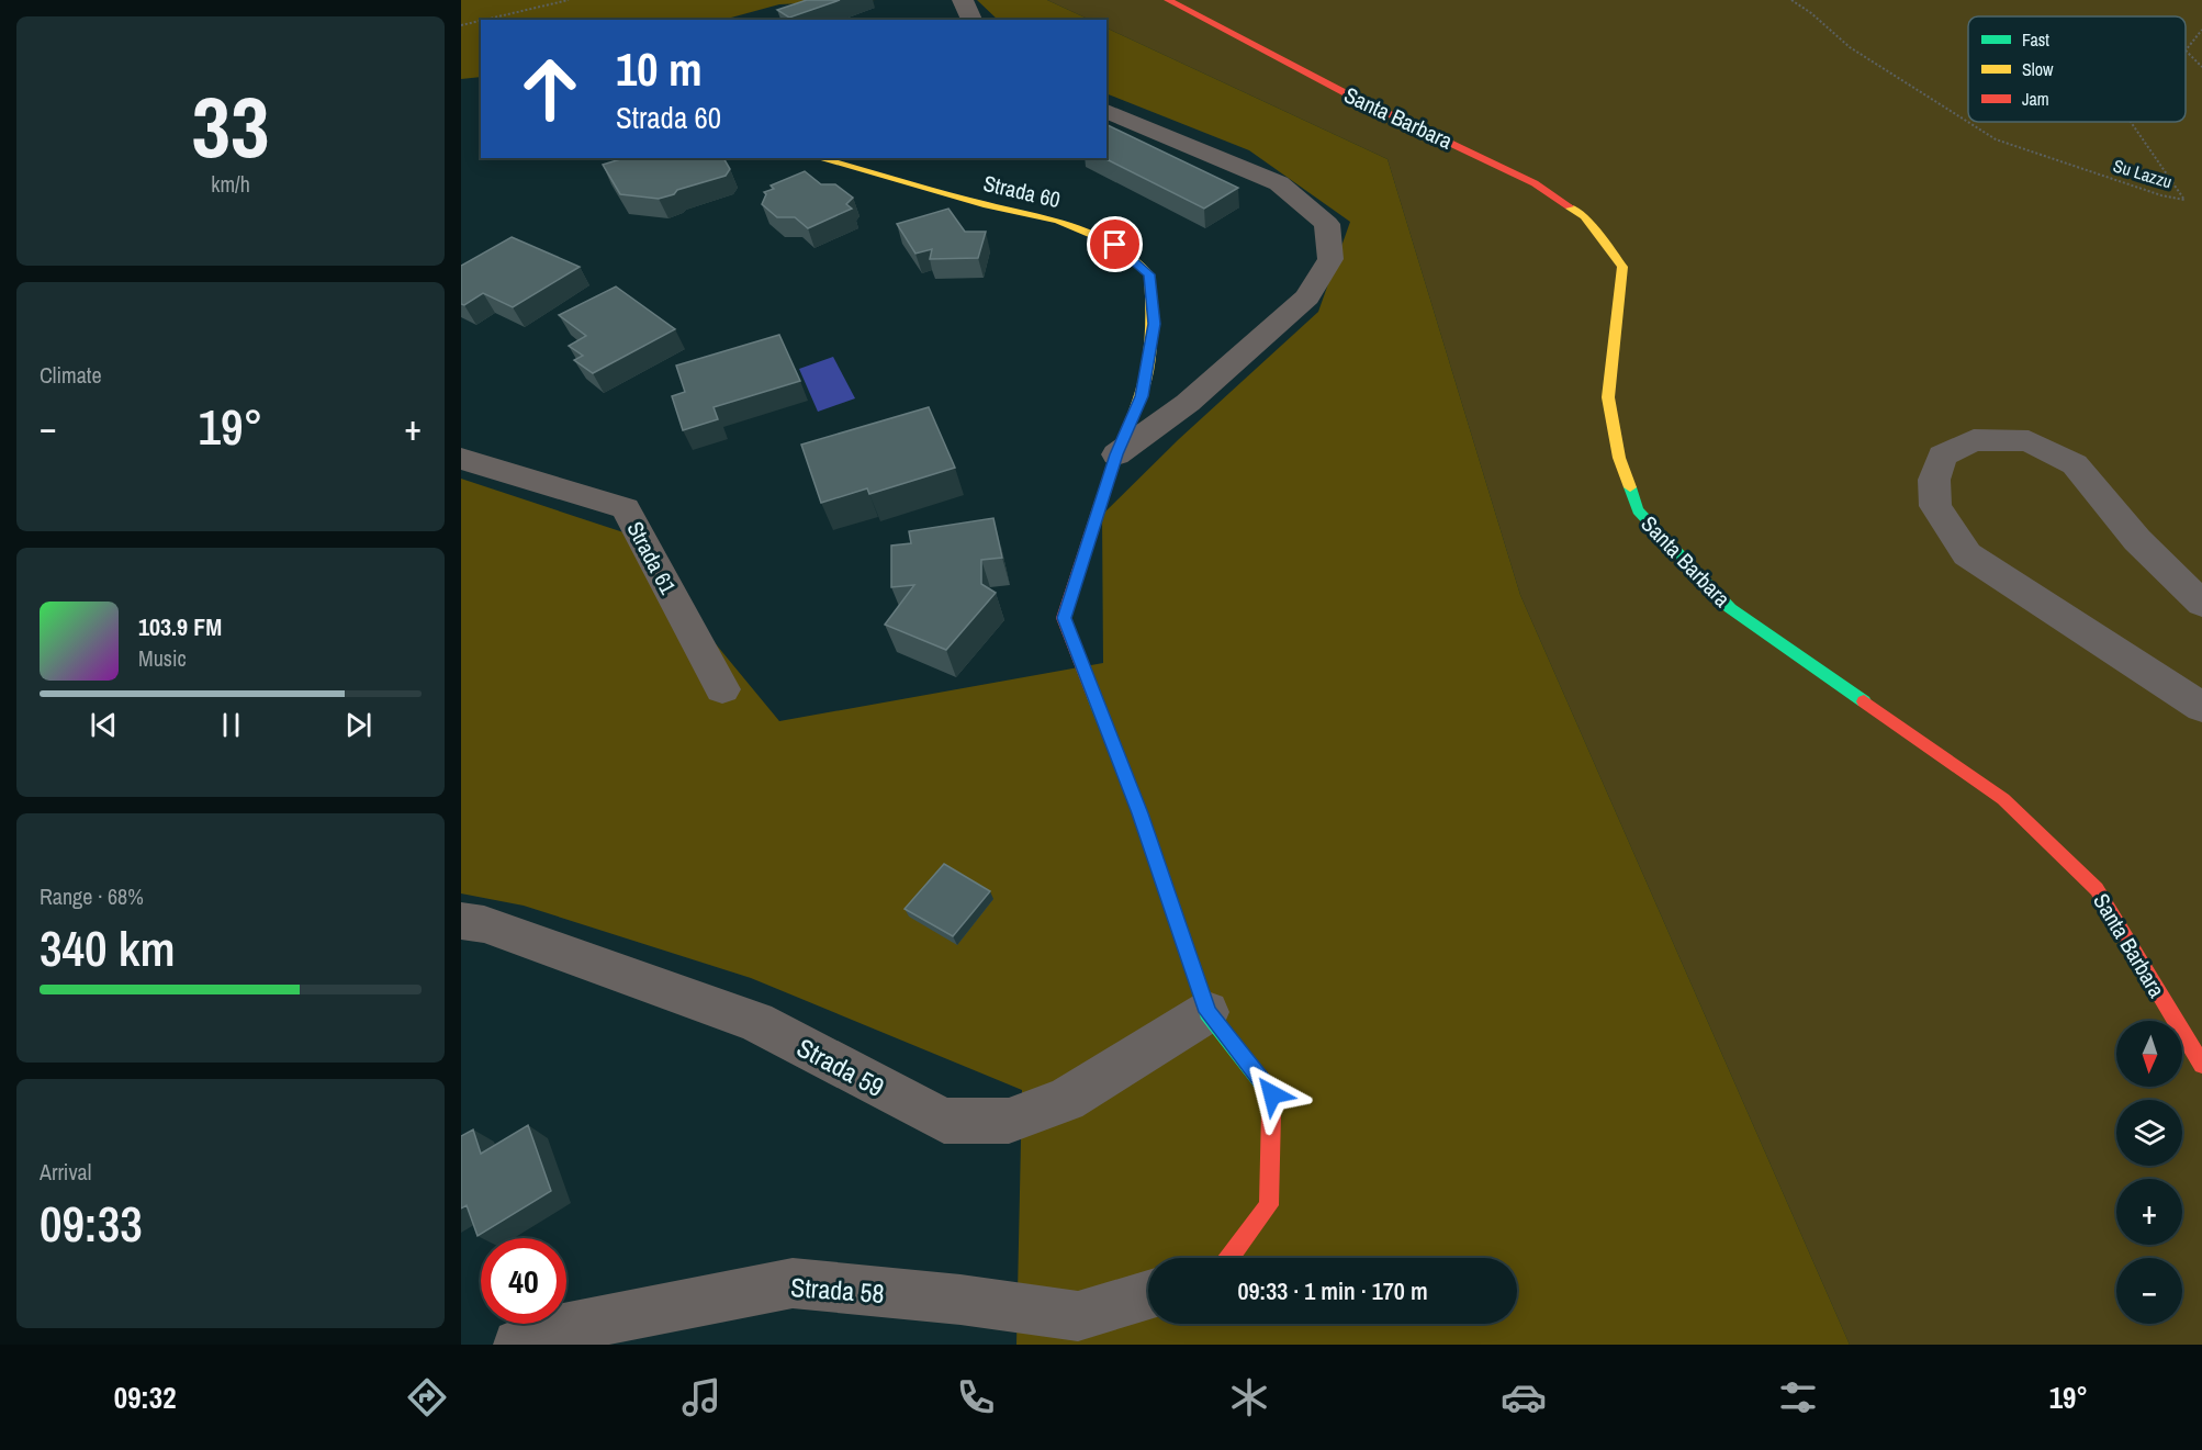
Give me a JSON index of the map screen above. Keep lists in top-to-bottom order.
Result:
{
  "streets": {
    "street": [
      "Santa Barbara",
      "Strada 60",
      "Strada 61",
      "Strada 59",
      "Strada 58"
    ],
    "path": ["Su Lazzu"]
  },
  "crossings": [
    ["Strada 60", "Strada 59"]
  ],
  "legend": ["Fast", "Slow", "Jam"],
  "north": "bottom",
  "page": {
    "tile": [
      ["33", "km/h"],
      "Climate",
      ["Range · 68%", "340 km"],
      ["Arrival", "09:33"]
    ],
    "turn": ["10 m", "Strada 60"],
    "heat": ["−", "19°", "+"],
    "song": ["103.9 FM", "Music"],
    "map_buttons": ["+", "−"],
    "limit": "40",
    "trip": "09:33 · 1 min · 170 m",
    "tabs": ["09:32", "19°"]
  }
}
